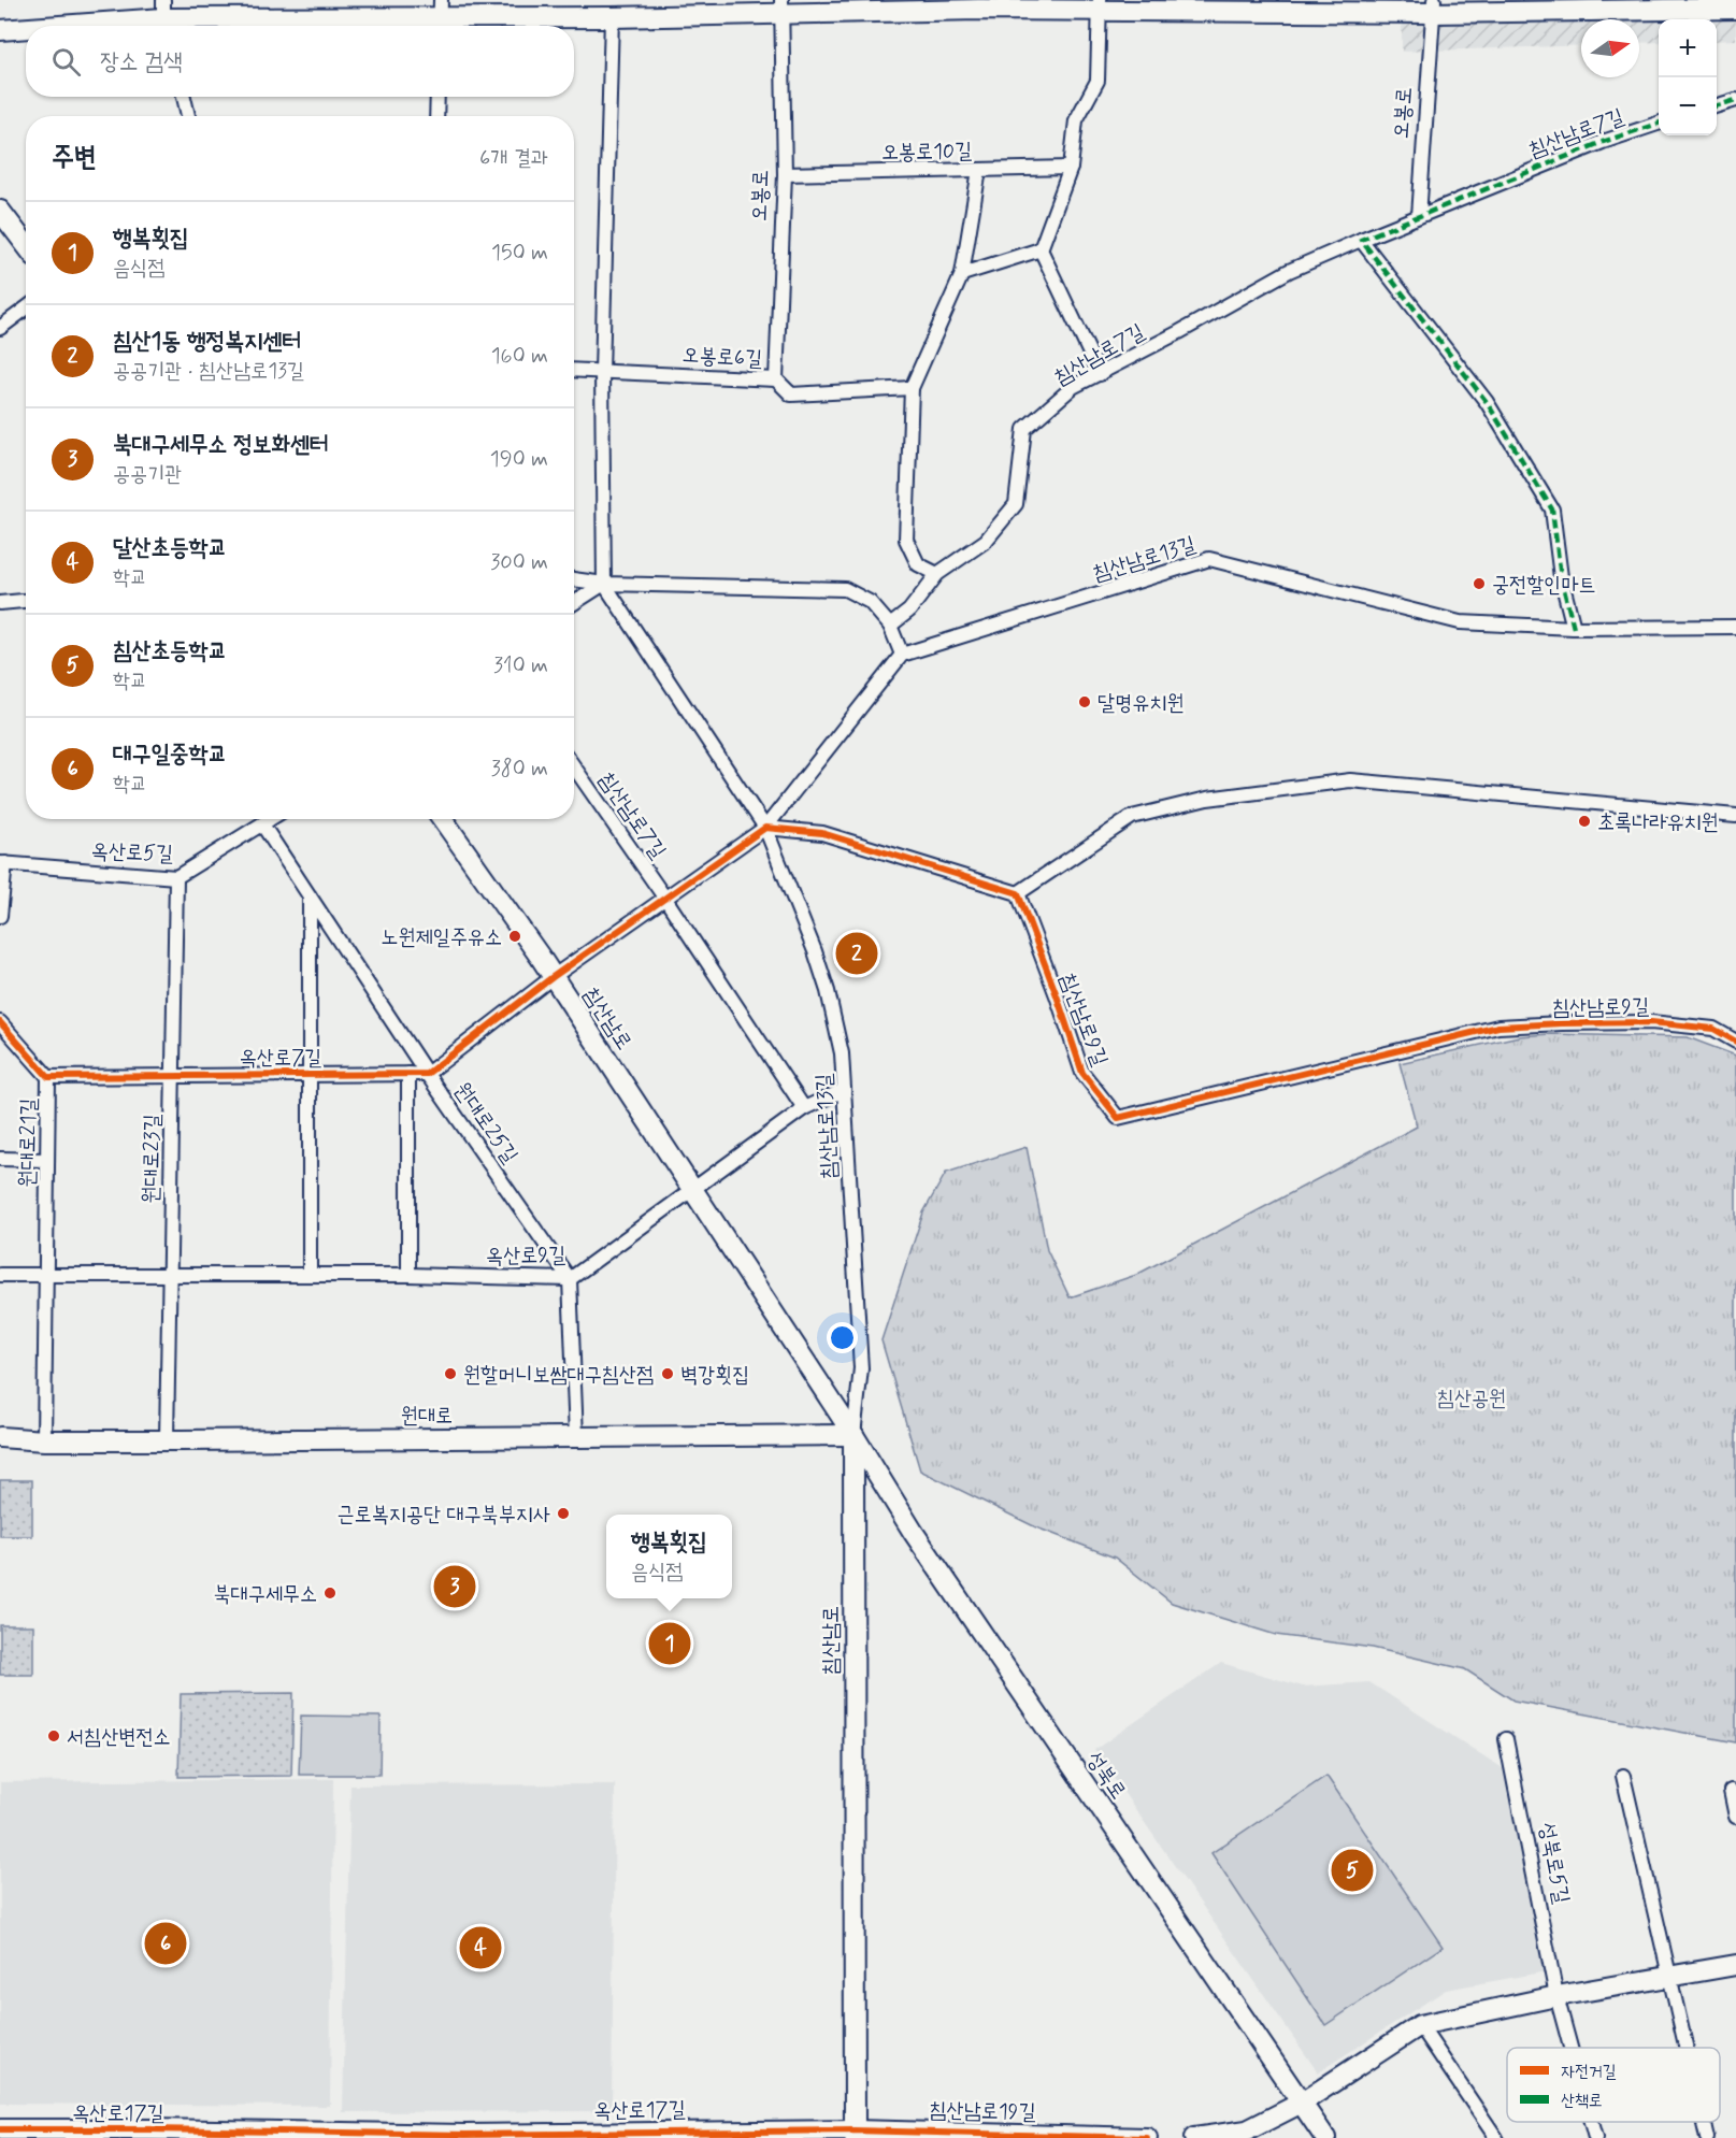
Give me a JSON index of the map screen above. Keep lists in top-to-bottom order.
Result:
{
  "streets": {
    "main road": [
      "침산남로",
      "원대로",
      "성북로",
      "옥산로17길",
      "침산남로19길"
    ],
    "street": [
      "오봉로",
      "침산남로7길",
      "오봉로10길",
      "오봉로6길",
      "침산남로13길",
      "옥산로5길",
      "침산남로9길",
      "옥산로7길",
      "원대로25길",
      "원대로21길",
      "원대로23길",
      "옥산로9길",
      "성북로5길"
    ]
  },
  "crossings": [
    ["오봉로", "침산남로7길"],
    ["오봉로", "오봉로10길"],
    ["오봉로", "오봉로6길"],
    ["침산남로13길", "침산남로"],
    ["침산남로13길", "원대로"],
    ["침산남로13길", "성북로"],
    ["옥산로5길", "원대로25길"],
    ["옥산로5길", "원대로23길"],
    ["침산남로", "옥산로9길"],
    ["침산남로", "원대로"],
    ["침산남로", "성북로"],
    ["침산남로", "옥산로17길"],
    ["침산남로", "침산남로19길"],
    ["옥산로7길", "원대로25길"],
    ["옥산로7길", "원대로21길"],
    ["옥산로7길", "원대로23길"],
    ["원대로25길", "옥산로9길"],
    ["원대로21길", "옥산로9길"],
    ["원대로21길", "원대로"],
    ["원대로23길", "옥산로9길"],
    ["원대로23길", "원대로"],
    ["원대로", "성북로"],
    ["옥산로17길", "침산남로19길"]
  ],
  "parks": ["침산공원"],
  "places": [
    "궁전할인마트",
    "달명유치원",
    "초록나라유치원",
    "노원제일주유소",
    "원할머니보쌈대구침산점",
    "벽강횟집",
    "근로복지공단 대구북부지사",
    "북대구세무소",
    "서침산변전소"
  ],
  "legend": ["자전거길", "산책로"],
  "north": "right",
  "page": {
    "map_buttons": ["+", "−"],
    "search": "장소 검색",
    "heading": ["주변", "6개 결과"],
    "list": [
      {
        "mark": "1",
        "name": "행복횟집",
        "note": "음식점",
        "value": "150 m"
      },
      {
        "mark": "2",
        "name": "침산1동 행정복지센터",
        "note": "공공기관 · 침산남로13길",
        "value": "160 m"
      },
      {
        "mark": "3",
        "name": "북대구세무소 정보화센터",
        "note": "공공기관",
        "value": "190 m"
      },
      {
        "mark": "4",
        "name": "달산초등학교",
        "note": "학교",
        "value": "300 m"
      },
      {
        "mark": "5",
        "name": "침산초등학교",
        "note": "학교",
        "value": "310 m"
      },
      {
        "mark": "6",
        "name": "대구일중학교",
        "note": "학교",
        "value": "380 m"
      }
    ],
    "pins": [
      "2",
      "3",
      "1",
      "5",
      "6",
      "4"
    ],
    "popup": ["행복횟집", "음식점"]
  }
}
